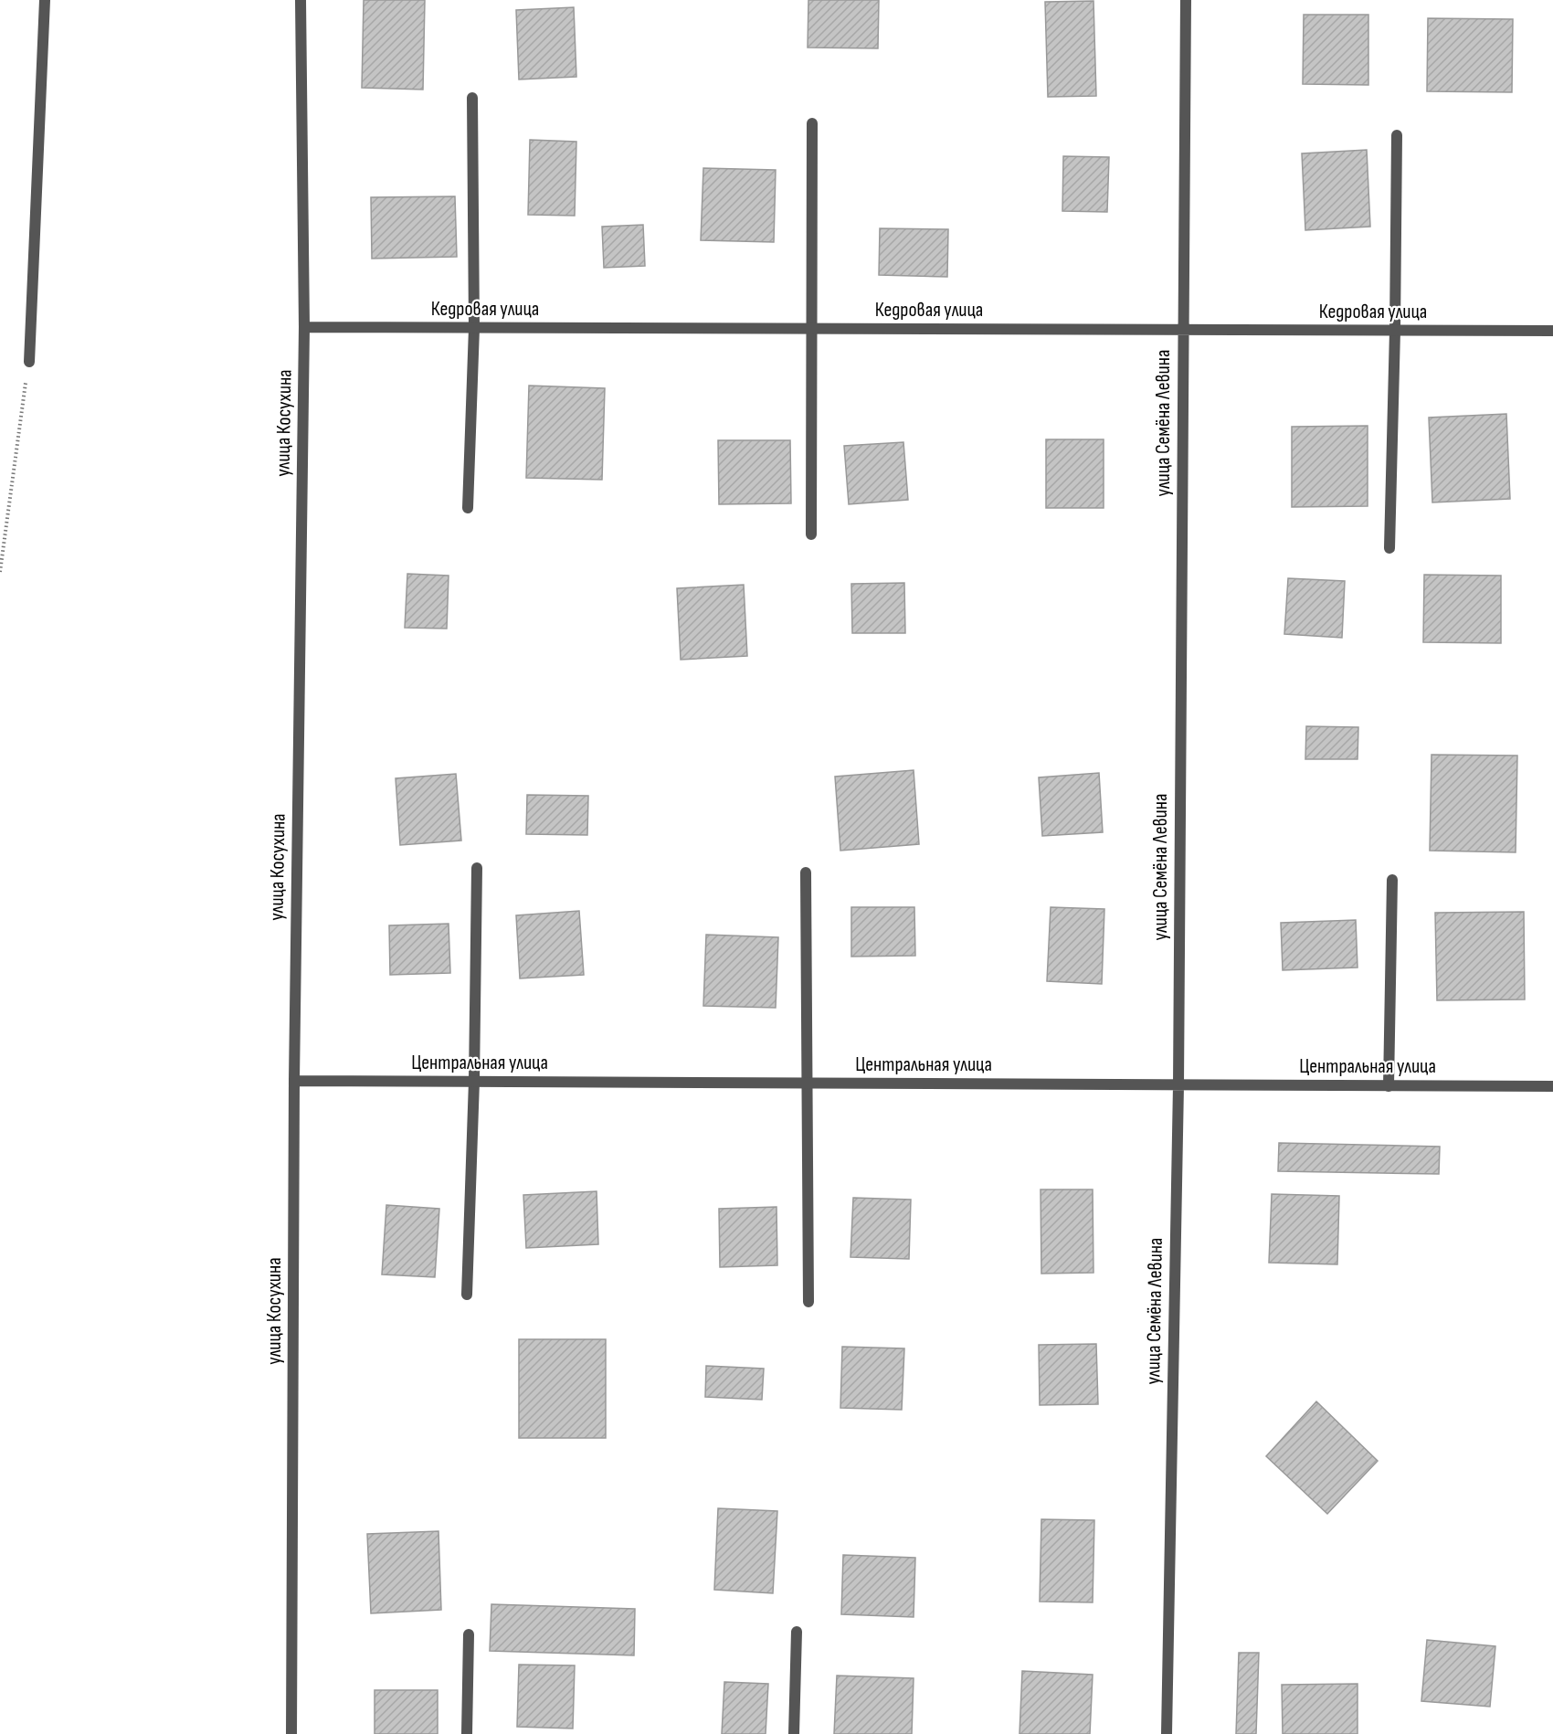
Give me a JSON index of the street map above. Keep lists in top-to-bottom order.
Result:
{
  "streets": {
    "street": [
      "Кедровая улица",
      "улица Косухина",
      "улица Семёна Левина",
      "Центральная улица"
    ]
  },
  "crossings": [
    ["Кедровая улица", "улица Косухина"],
    ["Кедровая улица", "улица Семёна Левина"],
    ["улица Косухина", "Центральная улица"],
    ["улица Семёна Левина", "Центральная улица"]
  ]
}
